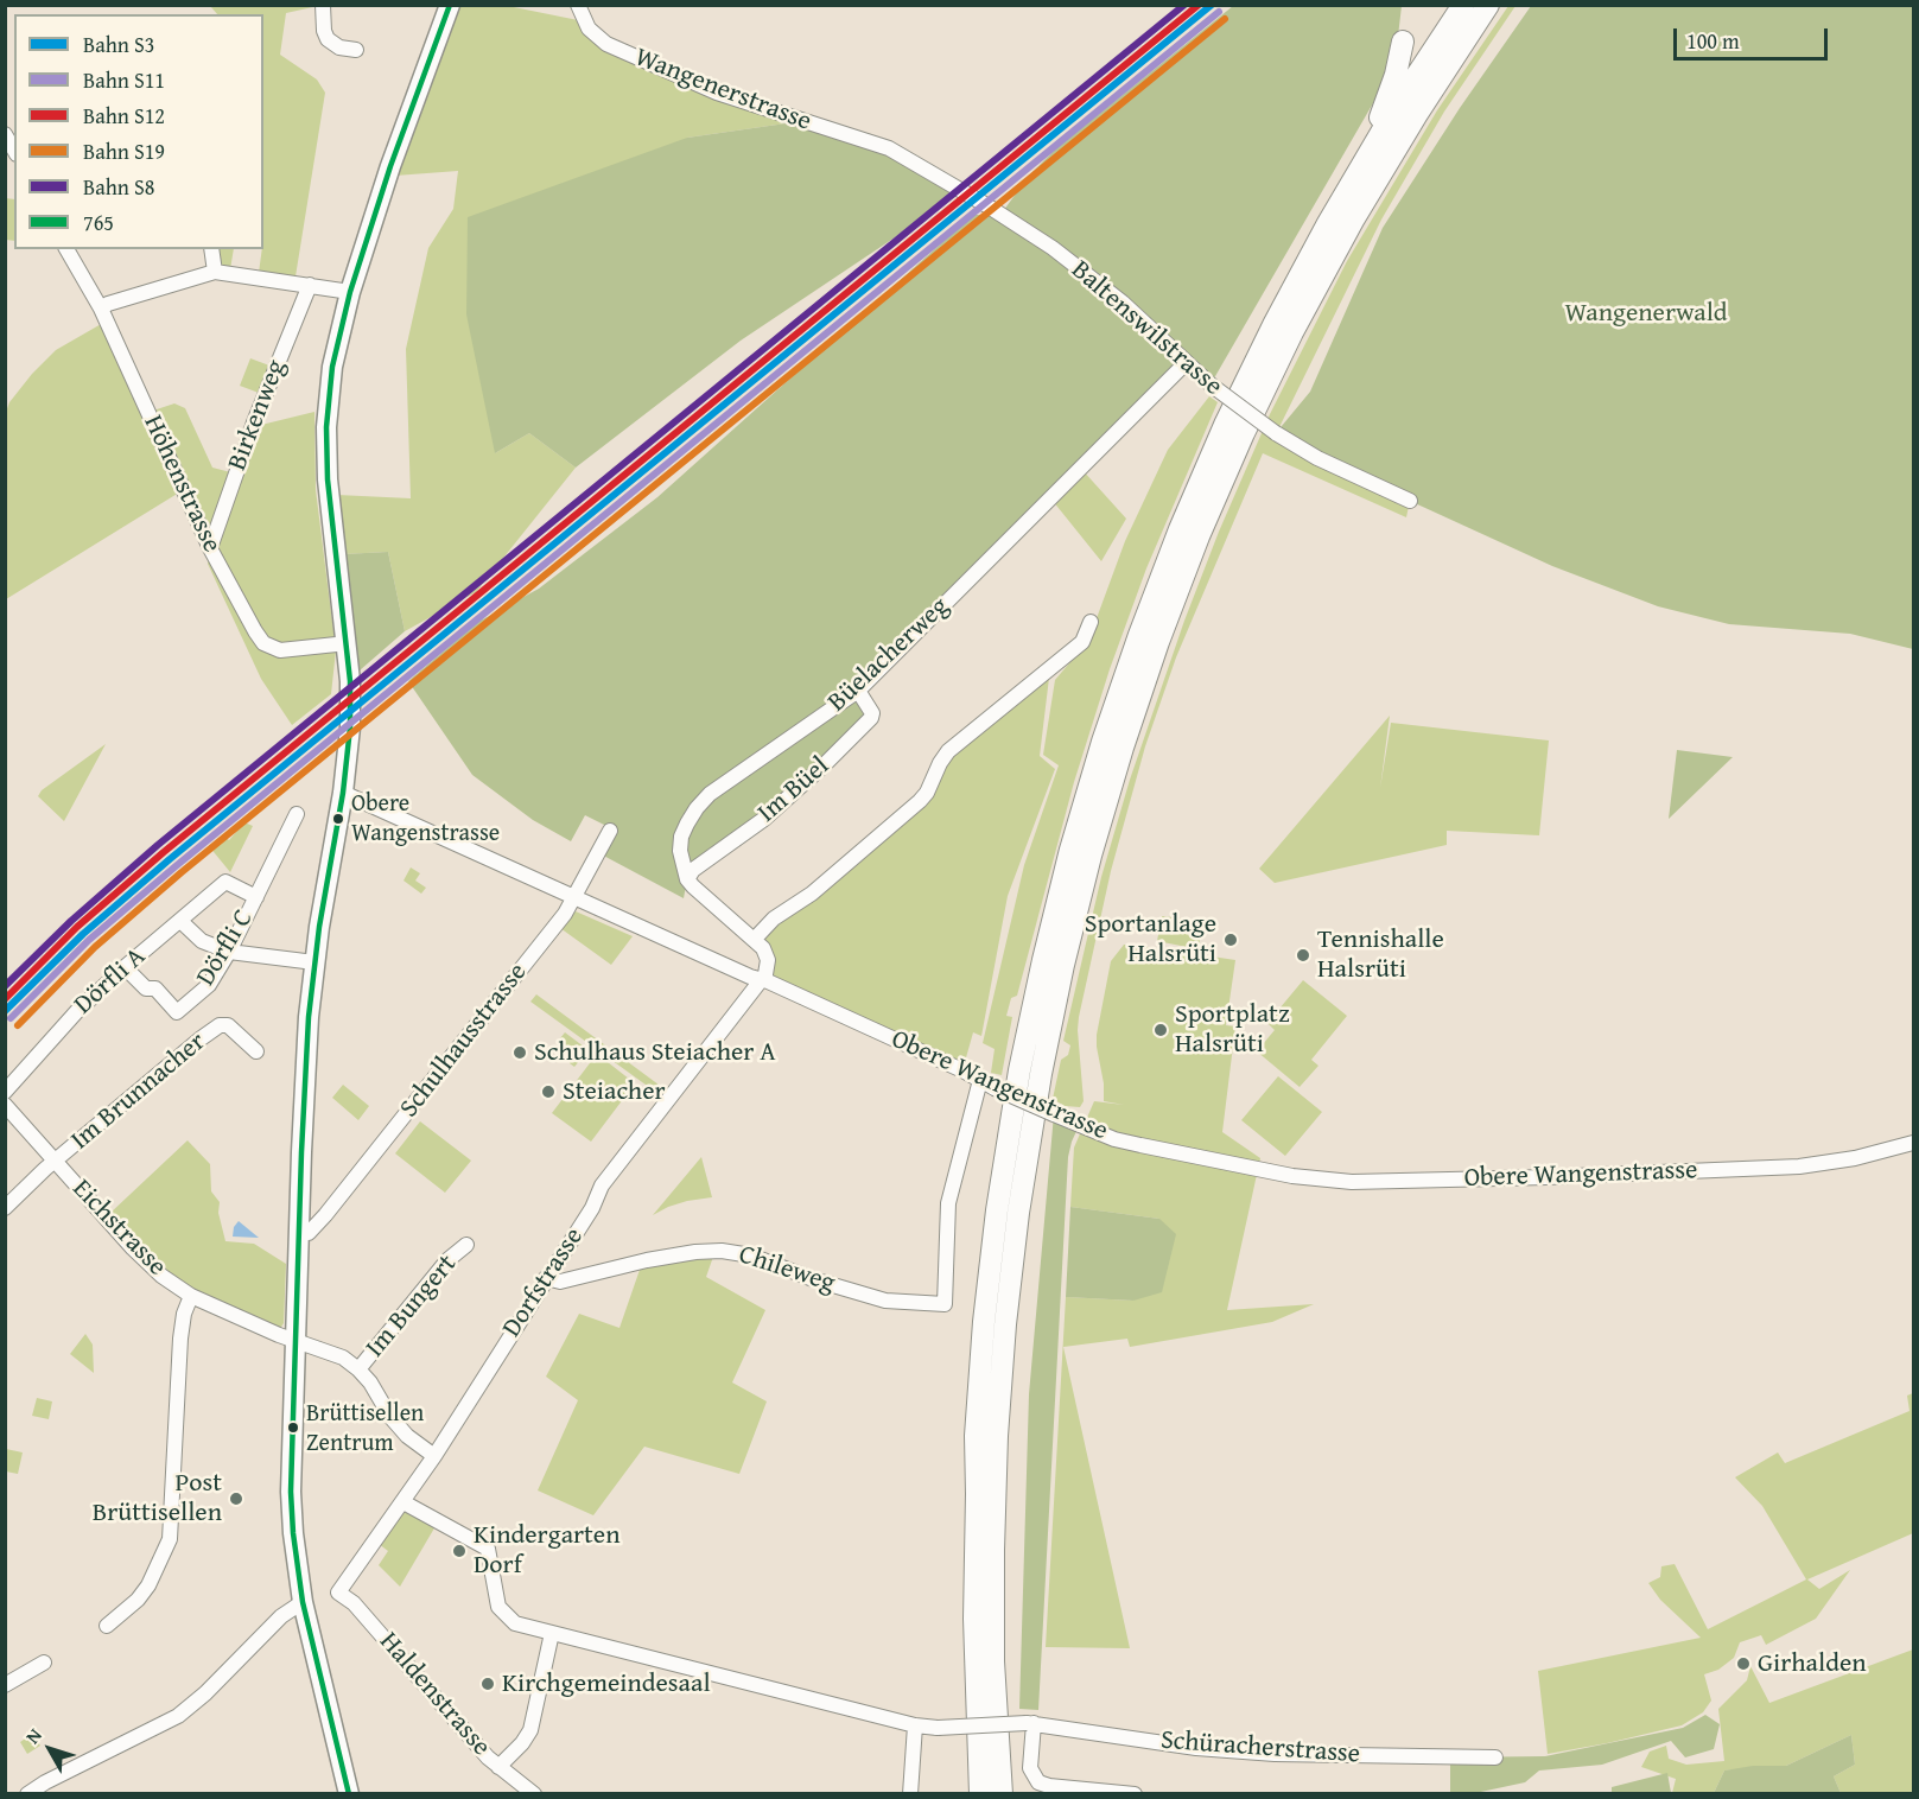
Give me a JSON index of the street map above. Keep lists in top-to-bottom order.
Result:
{
  "streets": {
    "street": [
      "Wangenerstrasse",
      "Baltenswilstrasse",
      "Birkenweg",
      "Höhenstrasse",
      "Büelacherweg",
      "Im Büel",
      "Dörfli C",
      "Dörfli A",
      "Schulhausstrasse",
      "Obere Wangenstrasse",
      "Im Brunnacher",
      "Eichstrasse",
      "Chileweg",
      "Dorfstrasse",
      "Im Bungert",
      "Haldenstrasse",
      "Schüracherstrasse"
    ]
  },
  "crossings": [
    ["Wangenerstrasse", "Baltenswilstrasse"],
    ["Baltenswilstrasse", "Büelacherweg"],
    ["Birkenweg", "Höhenstrasse"],
    ["Büelacherweg", "Im Büel"],
    ["Dörfli C", "Dörfli A"],
    ["Schulhausstrasse", "Obere Wangenstrasse"],
    ["Obere Wangenstrasse", "Chileweg"],
    ["Obere Wangenstrasse", "Dorfstrasse"],
    ["Im Brunnacher", "Eichstrasse"],
    ["Eichstrasse", "Im Bungert"],
    ["Chileweg", "Dorfstrasse"],
    ["Dorfstrasse", "Haldenstrasse"]
  ],
  "parks": ["Wangenerwald"],
  "places": [
    "Obere Wangenstrasse",
    "Sportanlage Halsrüti",
    "Tennishalle Halsrüti",
    "Sportplatz Halsrüti",
    "Schulhaus Steiacher A",
    "Steiacher",
    "Brüttisellen Zentrum",
    "Post Brüttisellen",
    "Kindergarten Dorf",
    "Girhalden",
    "Kirchgemeindesaal"
  ],
  "lines": [
    "rail line S3",
    "rail line S12",
    "rail line S8",
    "transit line 765",
    "rail line S11",
    "rail line S19"
  ],
  "legend": [
    "Bahn S3",
    "Bahn S11",
    "Bahn S12",
    "Bahn S19",
    "Bahn S8",
    "765"
  ],
  "scale_bar": "100 m",
  "north": "top left"
}
